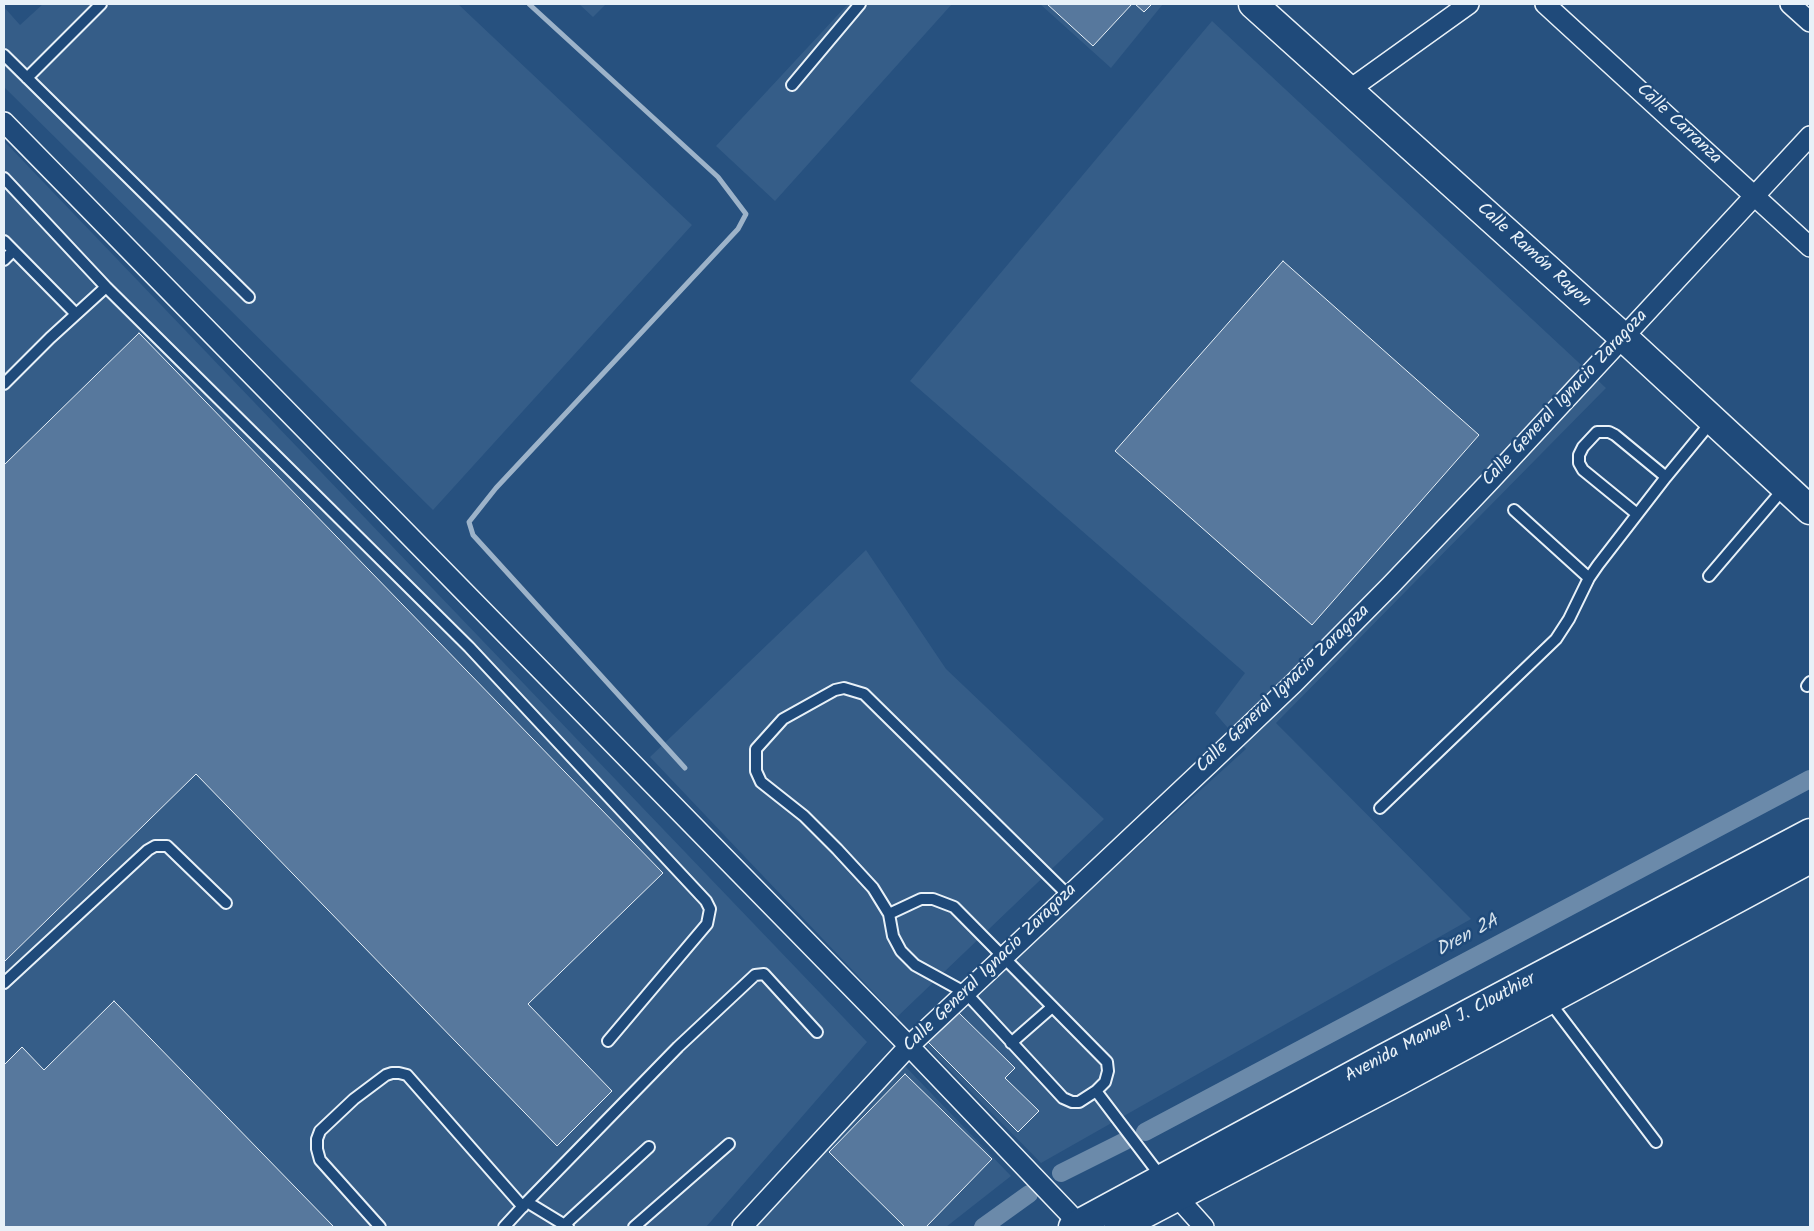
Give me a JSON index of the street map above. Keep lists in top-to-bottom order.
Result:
{
  "streets": {
    "main road": ["Calle Ramón Rayon", "Avenida Manuel J. Clouthier"],
    "street": ["Calle Carranza", "Calle General Ignacio Zaragoza"]
  },
  "crossings": [
    ["Calle Carranza", "Calle General Ignacio Zaragoza"],
    ["Calle Ramón Rayon", "Calle General Ignacio Zaragoza"]
  ],
  "water": ["Dren 2A"]
}
